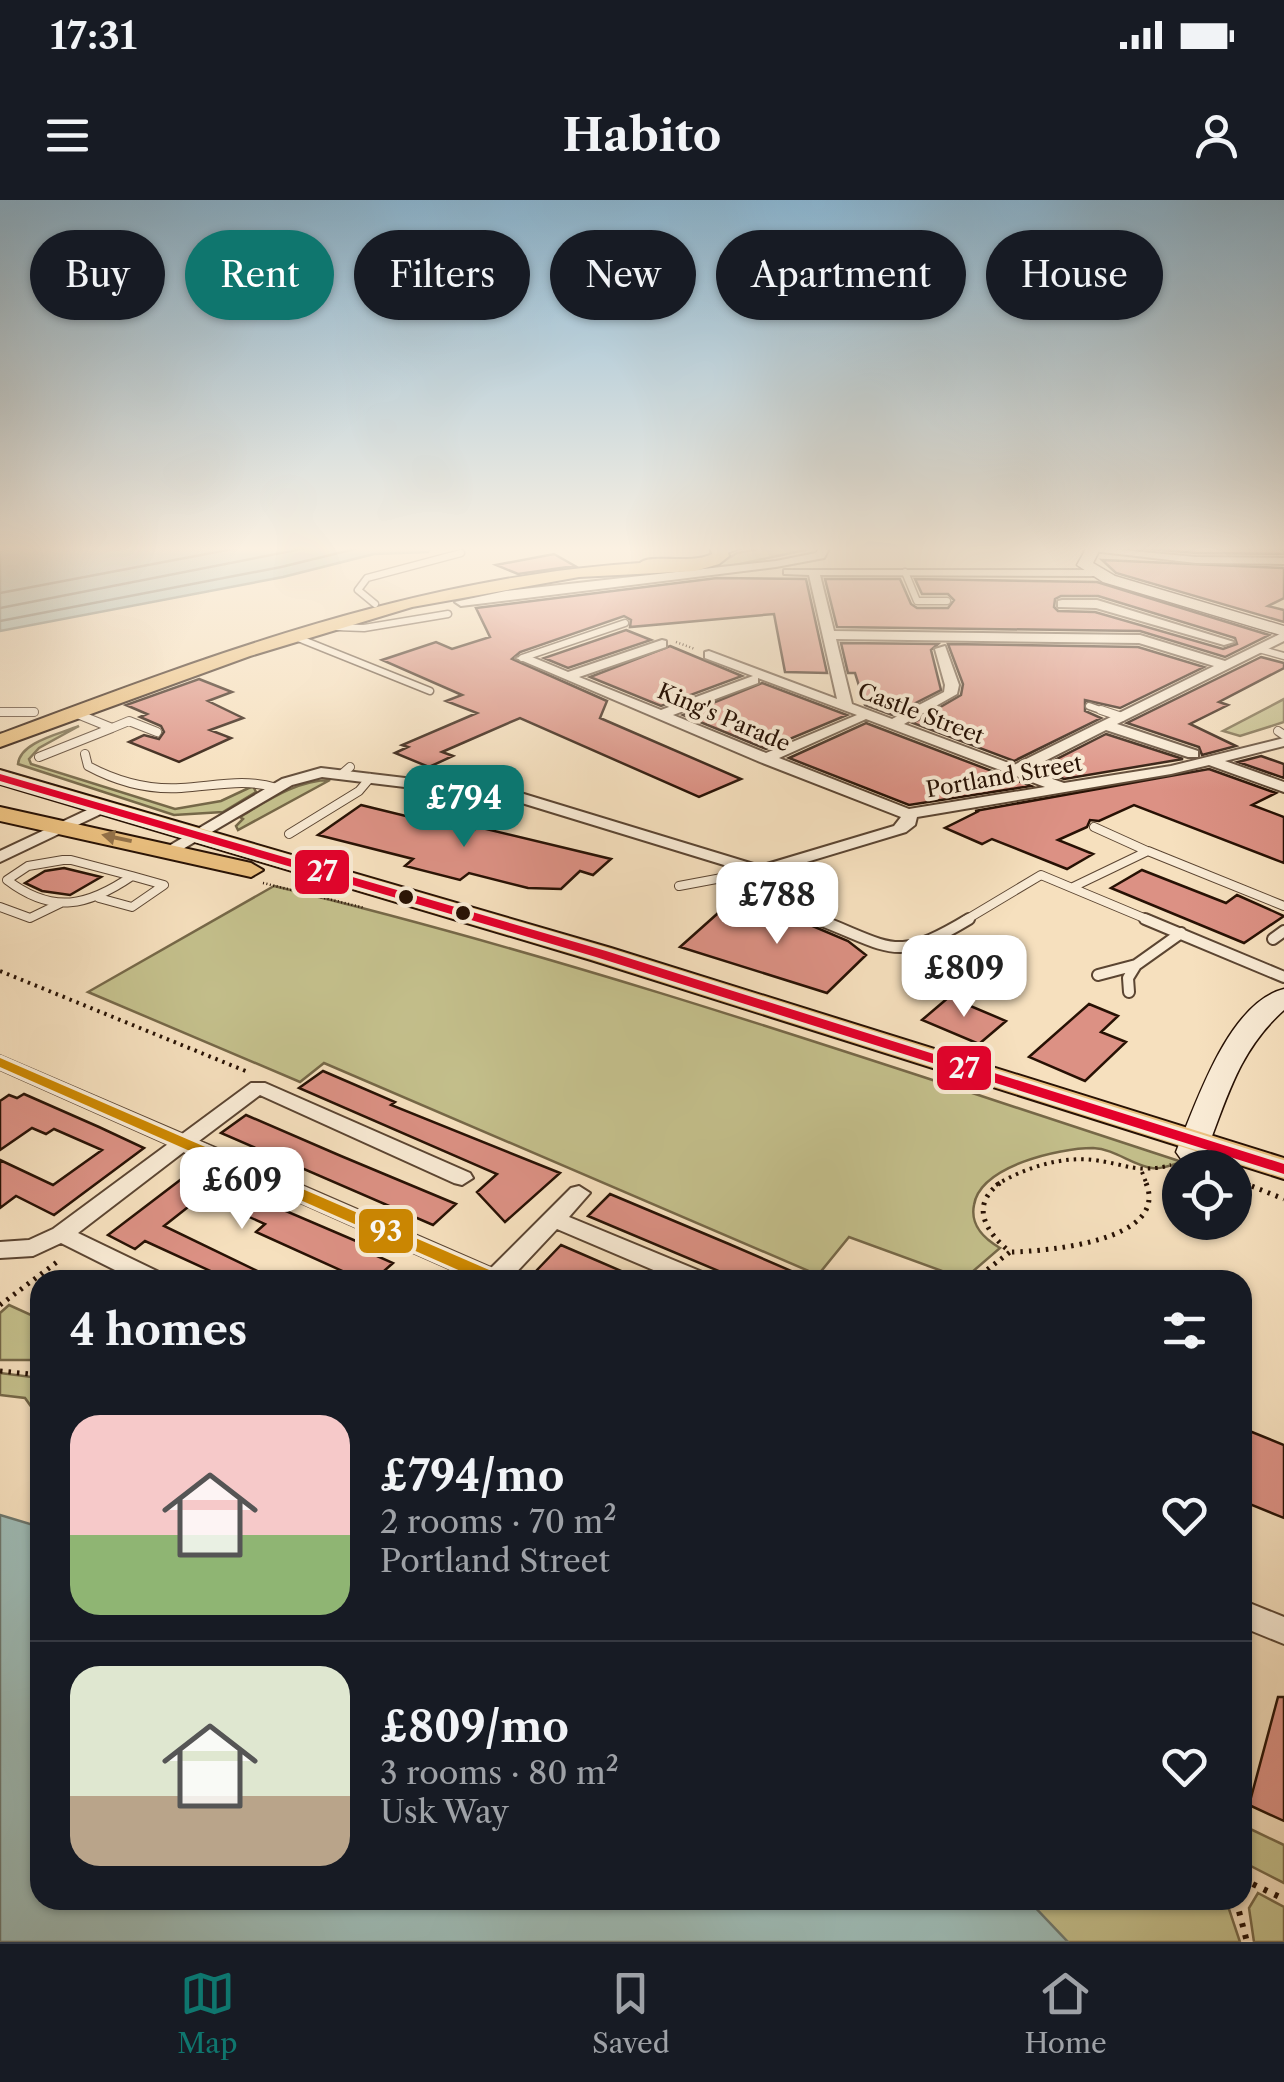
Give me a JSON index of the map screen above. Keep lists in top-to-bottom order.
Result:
{
  "streets": {
    "street": ["Castle Street", "King's Parade", "Portland Street"]
  },
  "crossings": [
    ["Castle Street", "Portland Street"],
    ["King's Parade", "Portland Street"]
  ],
  "lines": ["transit line 27", "transit line 93"],
  "page": {
    "status": "17:31",
    "header": "Habito",
    "chip": [
      "Buy",
      "Rent",
      "Filters",
      "New",
      "Apartment",
      "House"
    ],
    "price": [
      "£794",
      "£788",
      "£809",
      "£609"
    ],
    "heading": "4 homes",
    "list": [
      {
        "name": "£794/mo",
        "note": "2 rooms · 70 m² · Portland Street"
      },
      {
        "name": "£809/mo",
        "note": "3 rooms · 80 m² · Usk Way"
      }
    ],
    "tabs": ["Map", "Saved", "Home"]
  }
}
